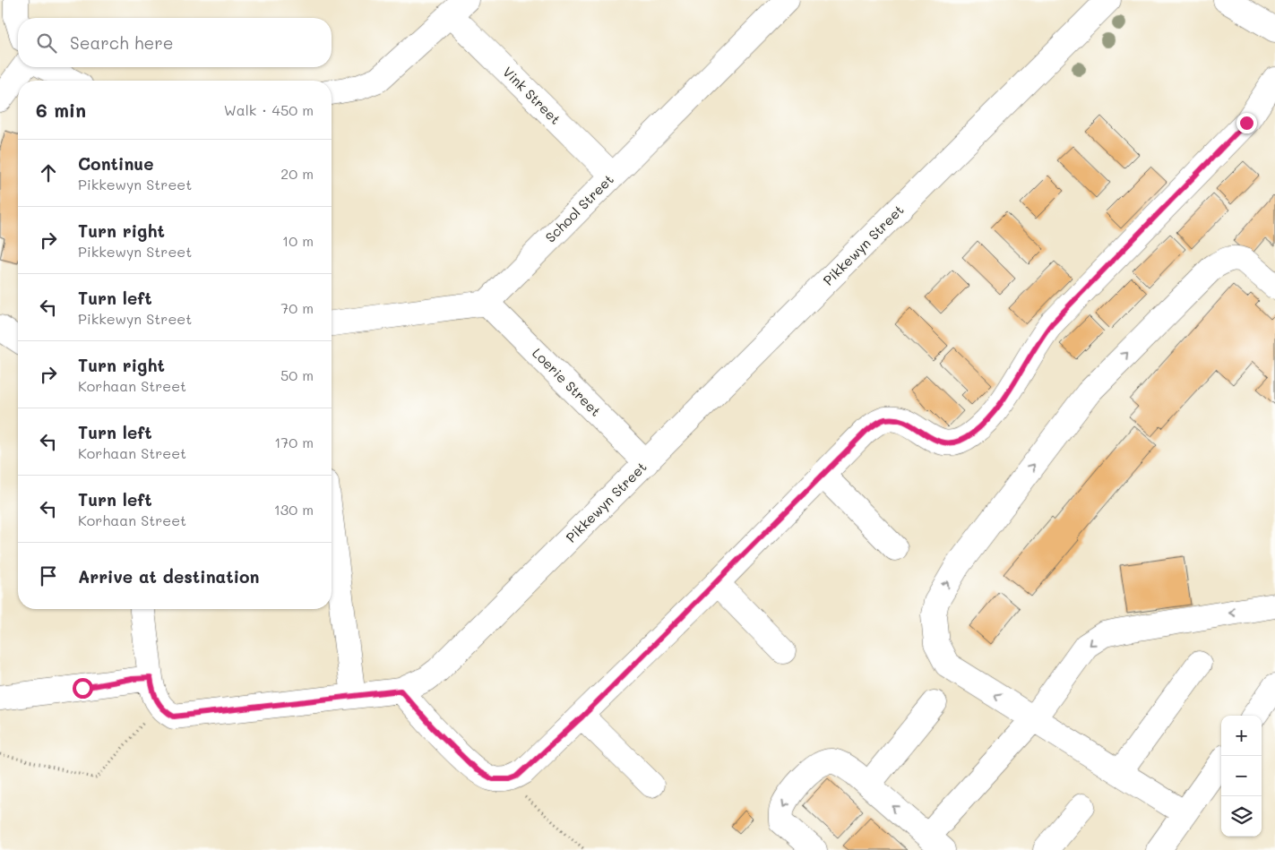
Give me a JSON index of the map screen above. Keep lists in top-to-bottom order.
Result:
{
  "streets": {
    "street": [
      "Vink Street",
      "School Street",
      "Pikkewyn Street",
      "Loerie Street"
    ]
  },
  "crossings": [
    ["Vink Street", "School Street"],
    ["School Street", "Loerie Street"],
    ["Pikkewyn Street", "Loerie Street"]
  ],
  "page": {
    "search": "Search here",
    "heading": ["6 min", "Walk · 450 m"],
    "list": [
      ["Continue", "Pikkewyn Street", "20 m"],
      ["Turn right", "Pikkewyn Street", "10 m"],
      ["Turn left", "Pikkewyn Street", "70 m"],
      ["Turn right", "Korhaan Street", "50 m"],
      ["Turn left", "Korhaan Street", "170 m"],
      ["Turn left", "Korhaan Street", "130 m"],
      "Arrive at destination"
    ],
    "map_buttons": ["+", "−"]
  }
}
